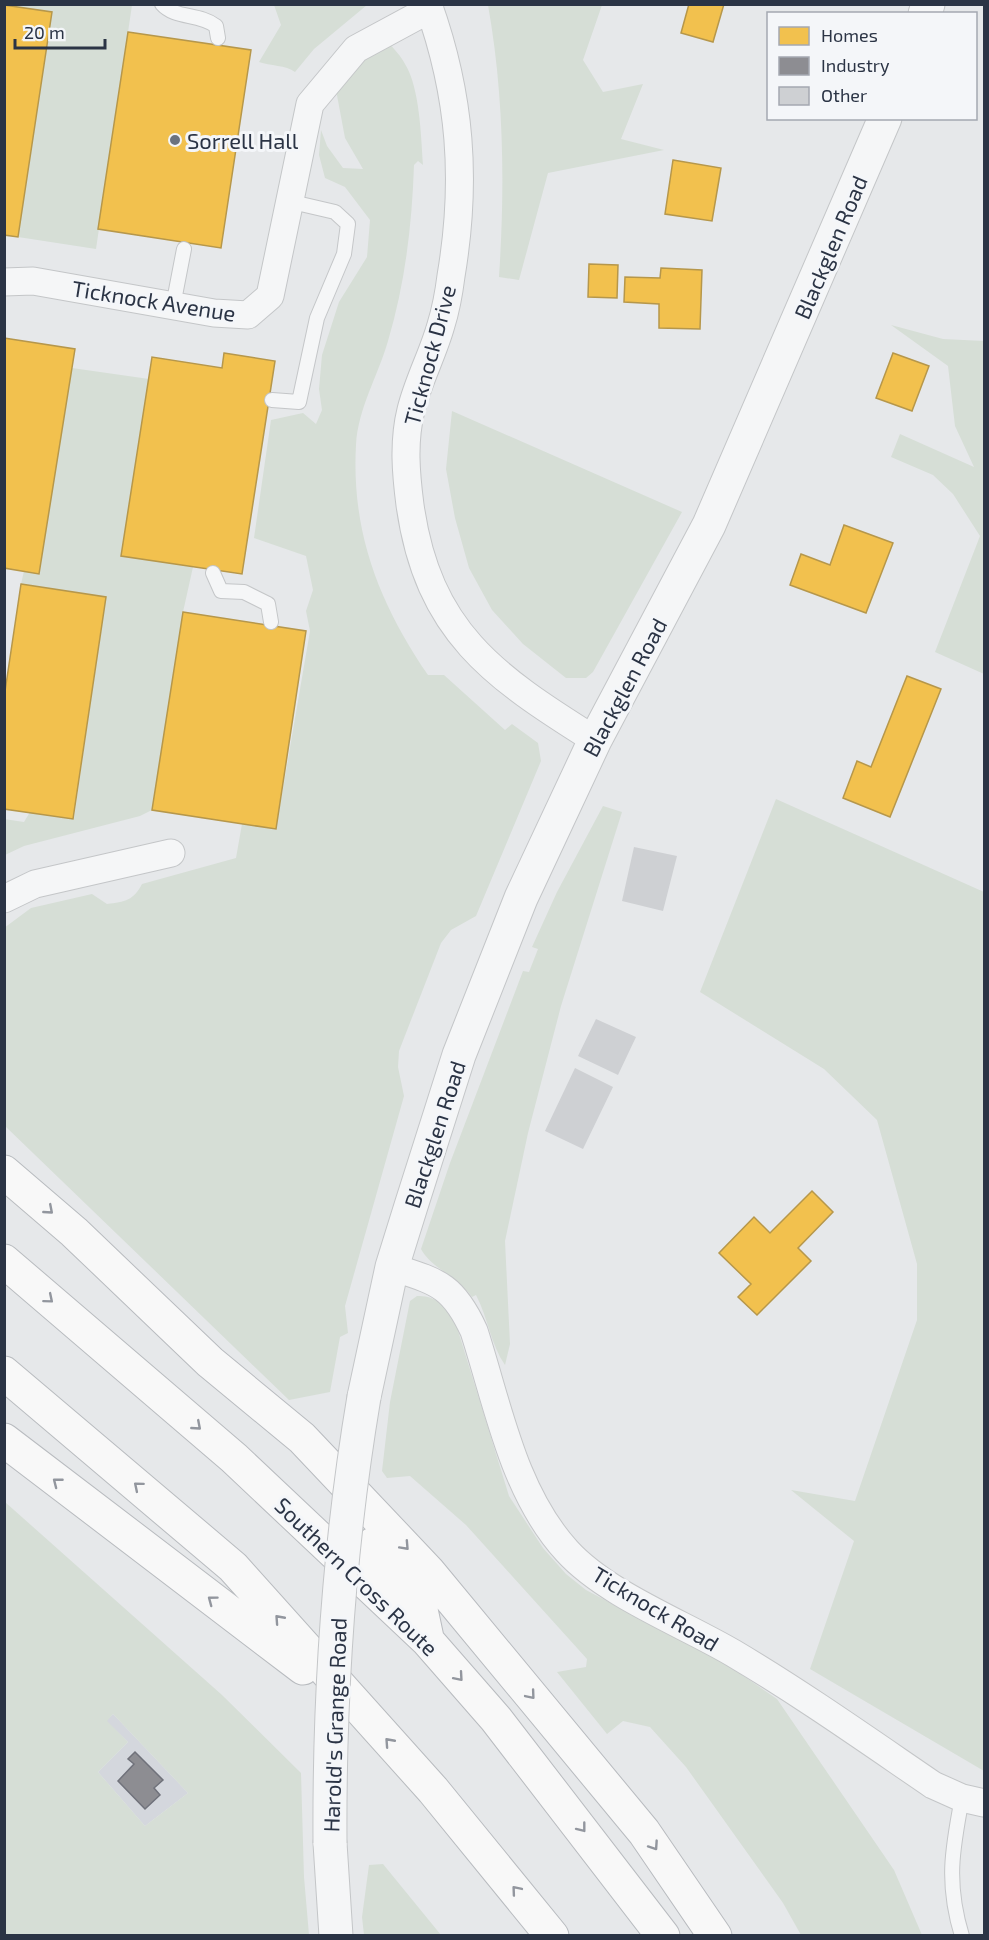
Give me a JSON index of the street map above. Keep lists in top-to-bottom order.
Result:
{
  "streets": {
    "highway": ["Southern Cross Route"],
    "street": [
      "Blackglen Road",
      "Ticknock Avenue",
      "Ticknock Drive",
      "Ticknock Road",
      "Harold's Grange Road"
    ]
  },
  "crossings": [
    ["Blackglen Road", "Ticknock Drive"],
    ["Blackglen Road", "Ticknock Road"],
    ["Blackglen Road", "Harold's Grange Road"],
    ["Ticknock Avenue", "Ticknock Drive"],
    ["Ticknock Road", "Harold's Grange Road"]
  ],
  "places": ["Sorrell Hall"],
  "legend": ["Homes", "Industry", "Other"],
  "scale_bar": "20 m"
}
